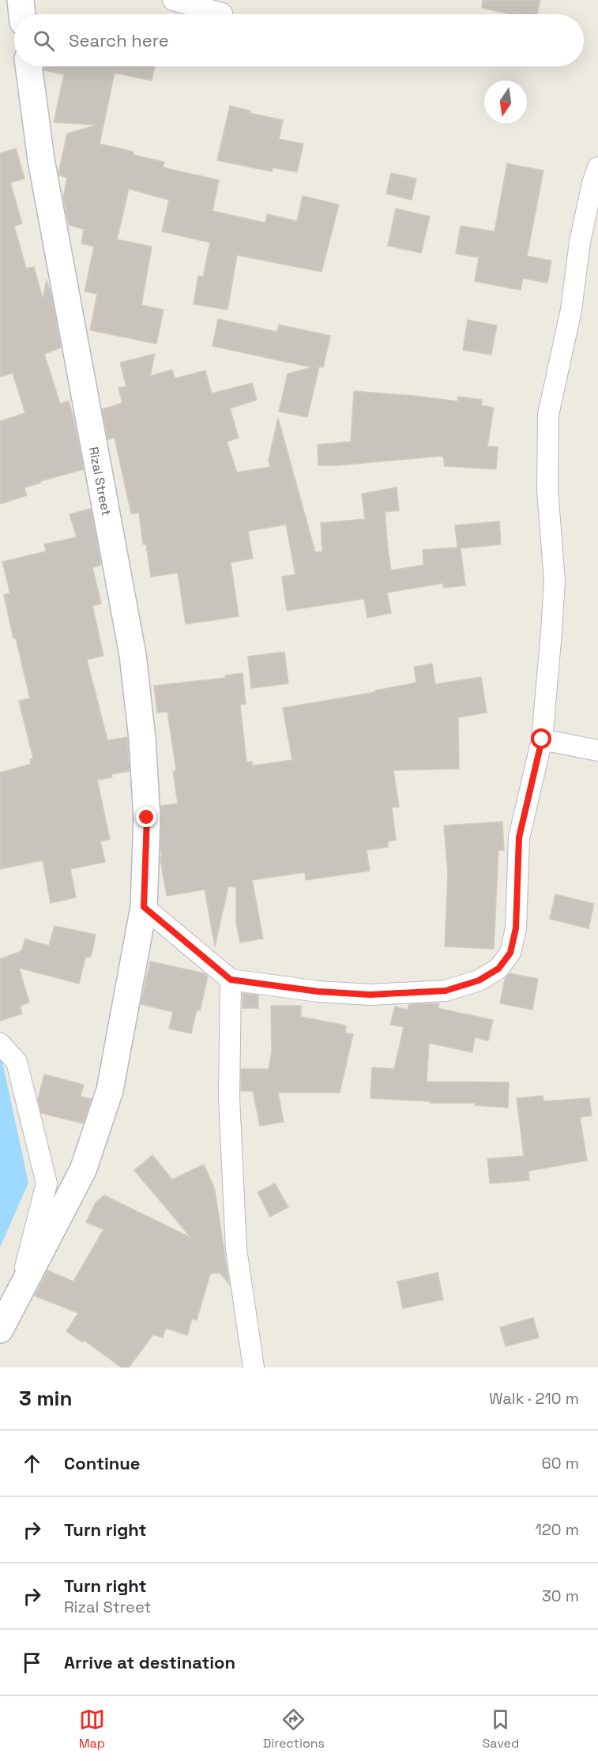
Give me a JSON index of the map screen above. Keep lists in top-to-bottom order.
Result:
{
  "streets": {
    "street": ["Rizal Street"]
  },
  "north": "bottom",
  "page": {
    "search": "Search here",
    "heading": ["3 min", "Walk · 210 m"],
    "list": [
      ["Continue", "60 m"],
      ["Turn right", "120 m"],
      ["Turn right", "Rizal Street", "30 m"],
      "Arrive at destination"
    ],
    "nav": ["Map", "Directions", "Saved"]
  }
}
